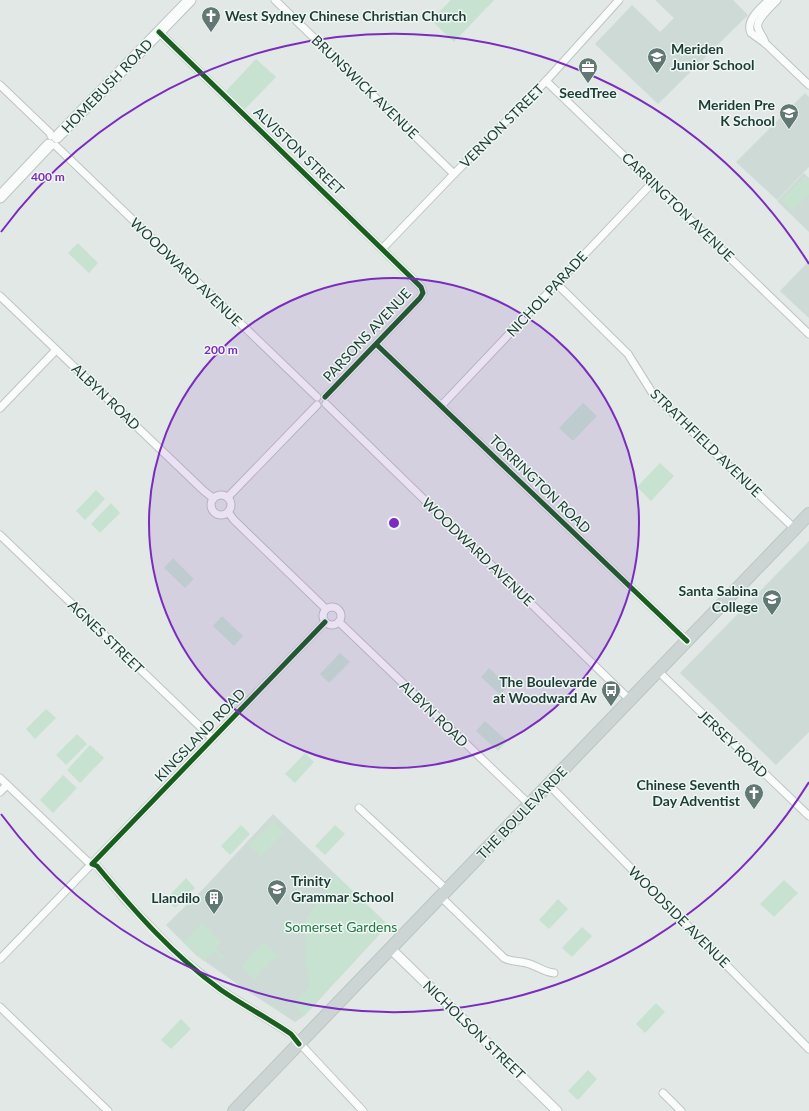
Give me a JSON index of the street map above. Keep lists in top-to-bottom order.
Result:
{
  "streets": {
    "main road": ["HOMEBUSH ROAD", "THE BOULEVARDE"],
    "street": [
      "BRUNSWICK AVENUE",
      "VERNON STREET",
      "ALVISTON STREET",
      "CARRINGTON AVENUE",
      "WOODWARD AVENUE",
      "NICHOL PARADE",
      "PARSONS AVENUE",
      "ALBYN ROAD",
      "STRATHFIELD AVENUE",
      "TORRINGTON ROAD",
      "AGNES STREET",
      "KINGSLAND ROAD",
      "JERSEY ROAD",
      "WOODSIDE AVENUE",
      "NICHOLSON STREET"
    ]
  },
  "crossings": [
    ["HOMEBUSH ROAD", "ALVISTON STREET"],
    ["HOMEBUSH ROAD", "WOODWARD AVENUE"],
    ["BRUNSWICK AVENUE", "VERNON STREET"],
    ["VERNON STREET", "ALVISTON STREET"],
    ["VERNON STREET", "CARRINGTON AVENUE"],
    ["ALVISTON STREET", "PARSONS AVENUE"],
    ["CARRINGTON AVENUE", "NICHOL PARADE"],
    ["WOODWARD AVENUE", "PARSONS AVENUE"],
    ["WOODWARD AVENUE", "THE BOULEVARDE"],
    ["NICHOL PARADE", "STRATHFIELD AVENUE"],
    ["NICHOL PARADE", "TORRINGTON ROAD"],
    ["PARSONS AVENUE", "TORRINGTON ROAD"],
    ["ALBYN ROAD", "KINGSLAND ROAD"],
    ["ALBYN ROAD", "THE BOULEVARDE"],
    ["STRATHFIELD AVENUE", "THE BOULEVARDE"],
    ["TORRINGTON ROAD", "THE BOULEVARDE"],
    ["AGNES STREET", "KINGSLAND ROAD"],
    ["JERSEY ROAD", "THE BOULEVARDE"],
    ["THE BOULEVARDE", "WOODSIDE AVENUE"],
    ["THE BOULEVARDE", "NICHOLSON STREET"]
  ],
  "parks": ["Somerset Gardens"],
  "places": {
    "church": ["West Sydney Chinese Christian Church", "Chinese Seventh Day Adventist"],
    "school or university": [
      "Meriden Junior School",
      "Meriden Pre K School",
      "Santa Sabina College",
      "Trinity Grammar School"
    ],
    "office": ["SeedTree"],
    "bus stop": ["The Boulevarde at Woodward Av"],
    "building": ["Llandilo"]
  },
  "rings": ["400 m", "200 m"]
}
